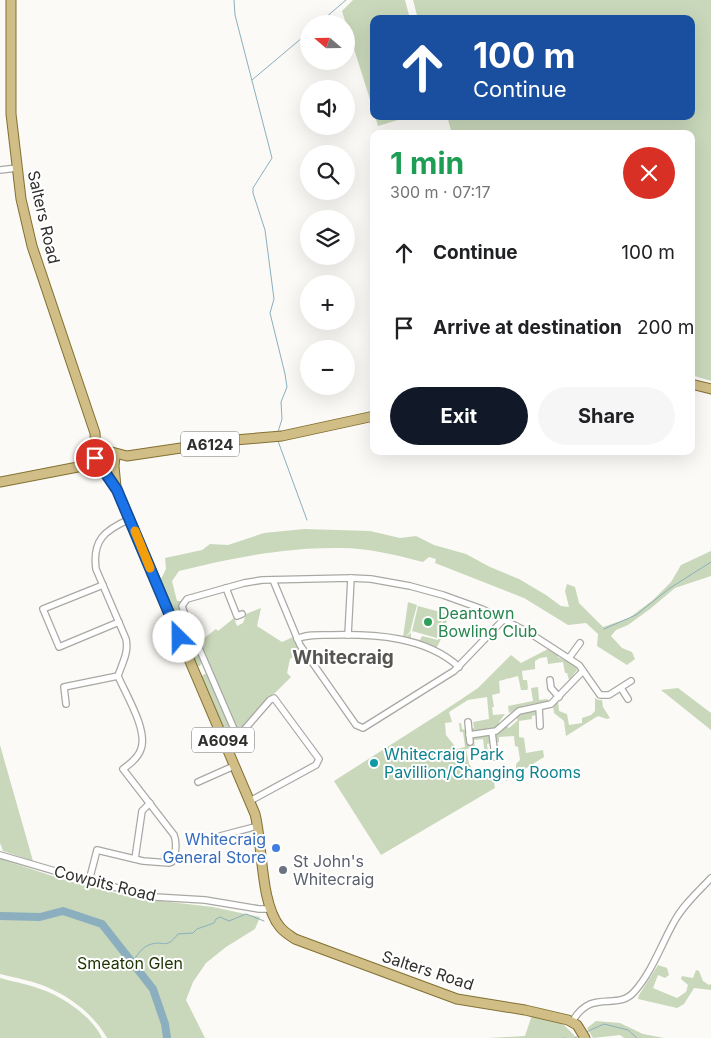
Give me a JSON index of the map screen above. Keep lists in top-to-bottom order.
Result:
{
  "streets": {
    "main road": ["Salters Road", "A6124", "A6094"],
    "street": ["Cowpits Road"]
  },
  "crossings": [
    ["Salters Road", "A6124"],
    ["Salters Road", "A6094"],
    ["Salters Road", "Cowpits Road"],
    ["A6124", "A6094"],
    ["A6094", "Cowpits Road"]
  ],
  "districts": ["Whitecraig"],
  "parks": ["Smeaton Glen"],
  "places": [
    "Deantown Bowling Club",
    "Whitecraig Park Pavillion/Changing Rooms",
    "Whitecraig General Store",
    "St John's Whitecraig"
  ],
  "north": "left",
  "page": {
    "map_buttons": ["+", "−"],
    "turn": ["100 m", "Continue"],
    "heading": ["1 min", "300 m · 07:17"],
    "list": [
      {
        "name": "Continue",
        "value": "100 m"
      },
      {
        "name": "Arrive at destination",
        "value": "200 m"
      }
    ],
    "buttons": ["Exit", "Share"]
  }
}
